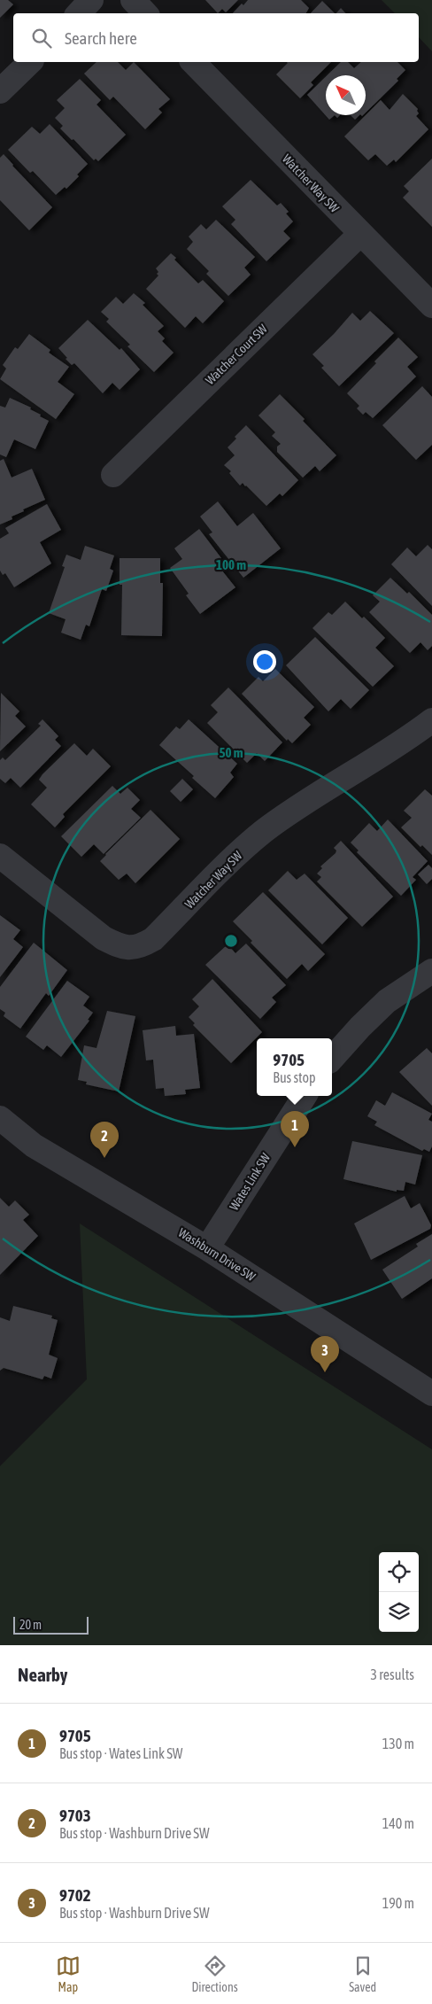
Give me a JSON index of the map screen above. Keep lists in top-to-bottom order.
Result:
{
  "streets": {
    "street": [
      "Watcher Way SW",
      "Watcher Court SW",
      "Wates Link SW",
      "Washburn Drive SW"
    ]
  },
  "crossings": [
    ["Watcher Way SW", "Watcher Court SW"],
    ["Wates Link SW", "Washburn Drive SW"]
  ],
  "scale_bar": "20 m",
  "north": "top left",
  "page": {
    "search": "Search here",
    "popup": ["9705", "Bus stop"],
    "pins": ["1", "2", "3"],
    "scale": "20 m",
    "heading": ["Nearby", "3 results"],
    "list": [
      {
        "mark": "1",
        "name": "9705",
        "note": "Bus stop · Wates Link SW",
        "value": "130 m"
      },
      {
        "mark": "2",
        "name": "9703",
        "note": "Bus stop · Washburn Drive SW",
        "value": "140 m"
      },
      {
        "mark": "3",
        "name": "9702",
        "note": "Bus stop · Washburn Drive SW",
        "value": "190 m"
      }
    ],
    "nav": ["Map", "Directions", "Saved"]
  },
  "rings": ["100 m", "50 m"]
}
